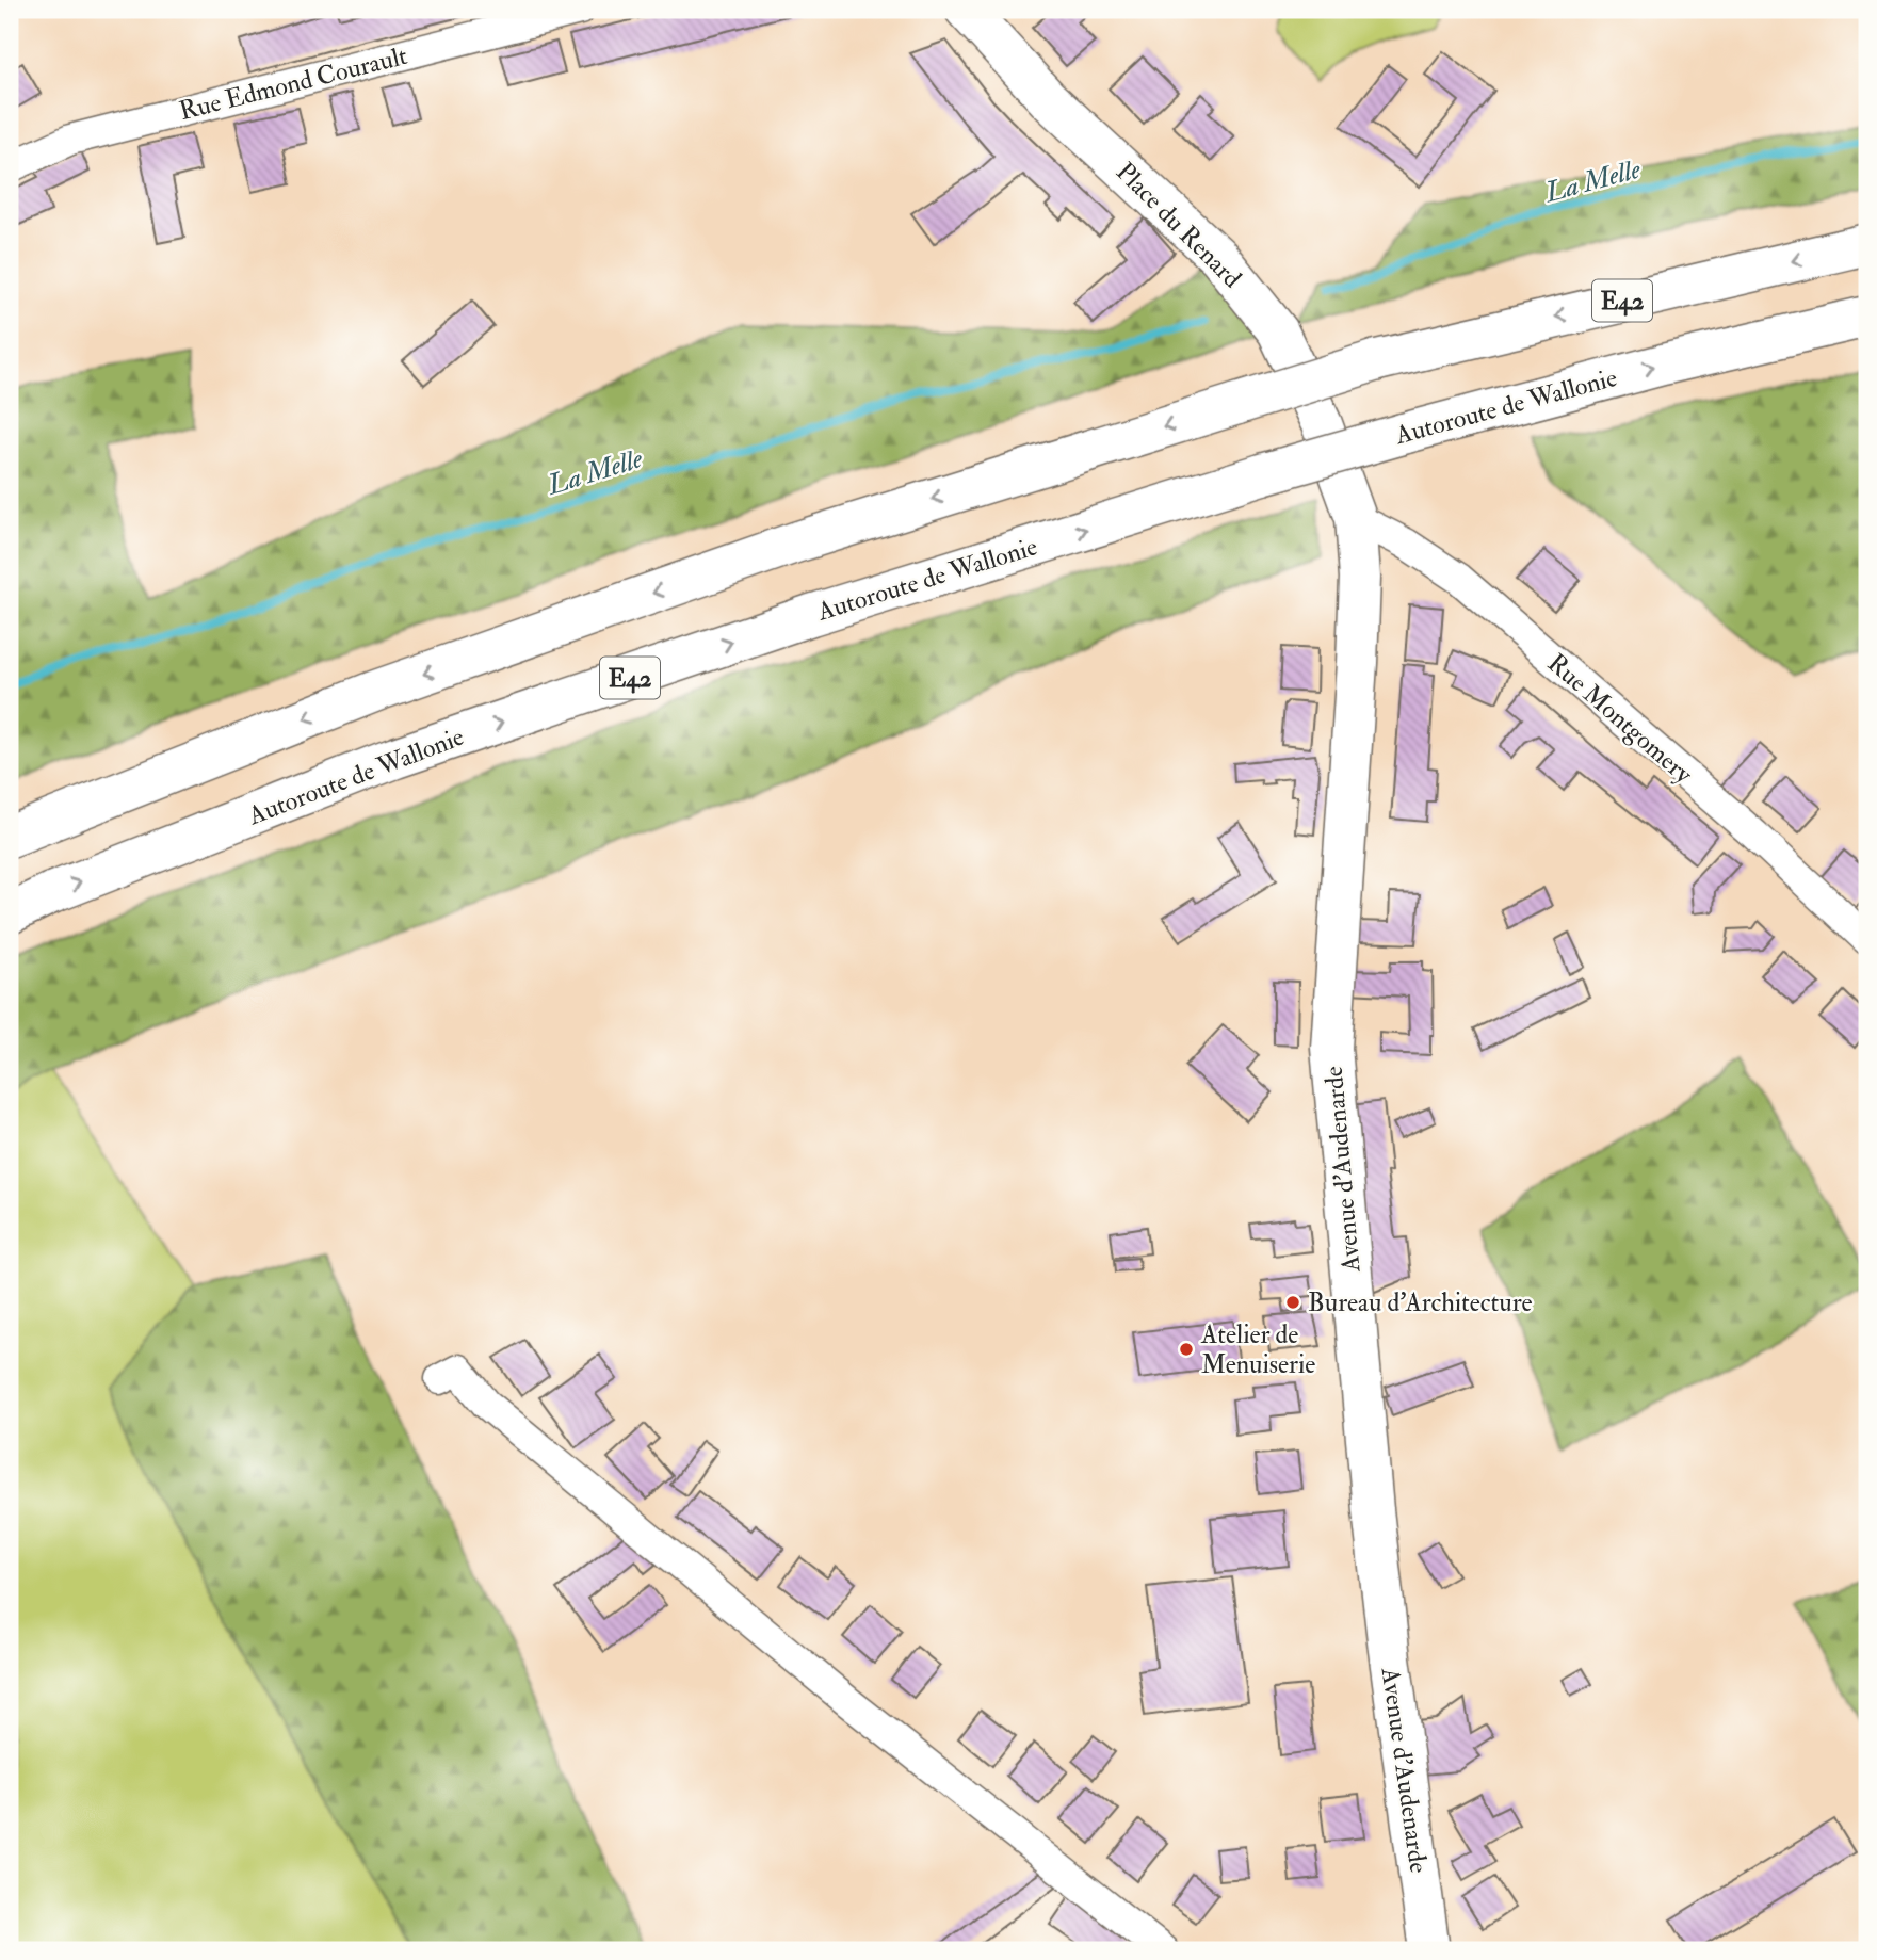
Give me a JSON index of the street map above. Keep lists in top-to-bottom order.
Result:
{
  "streets": {
    "main road": [
      "Place du Renard",
      "E42",
      "Autoroute de Wallonie",
      "Avenue d'Audenarde"
    ],
    "street": ["Rue Edmond Courault", "Rue Montgomery"]
  },
  "crossings": [
    ["Place du Renard", "Rue Montgomery"],
    ["Place du Renard", "Avenue d'Audenarde"],
    ["Rue Montgomery", "Avenue d'Audenarde"]
  ],
  "water": ["La Melle"],
  "places": ["Bureau d'Architecture", "Atelier de Menuiserie"]
}
